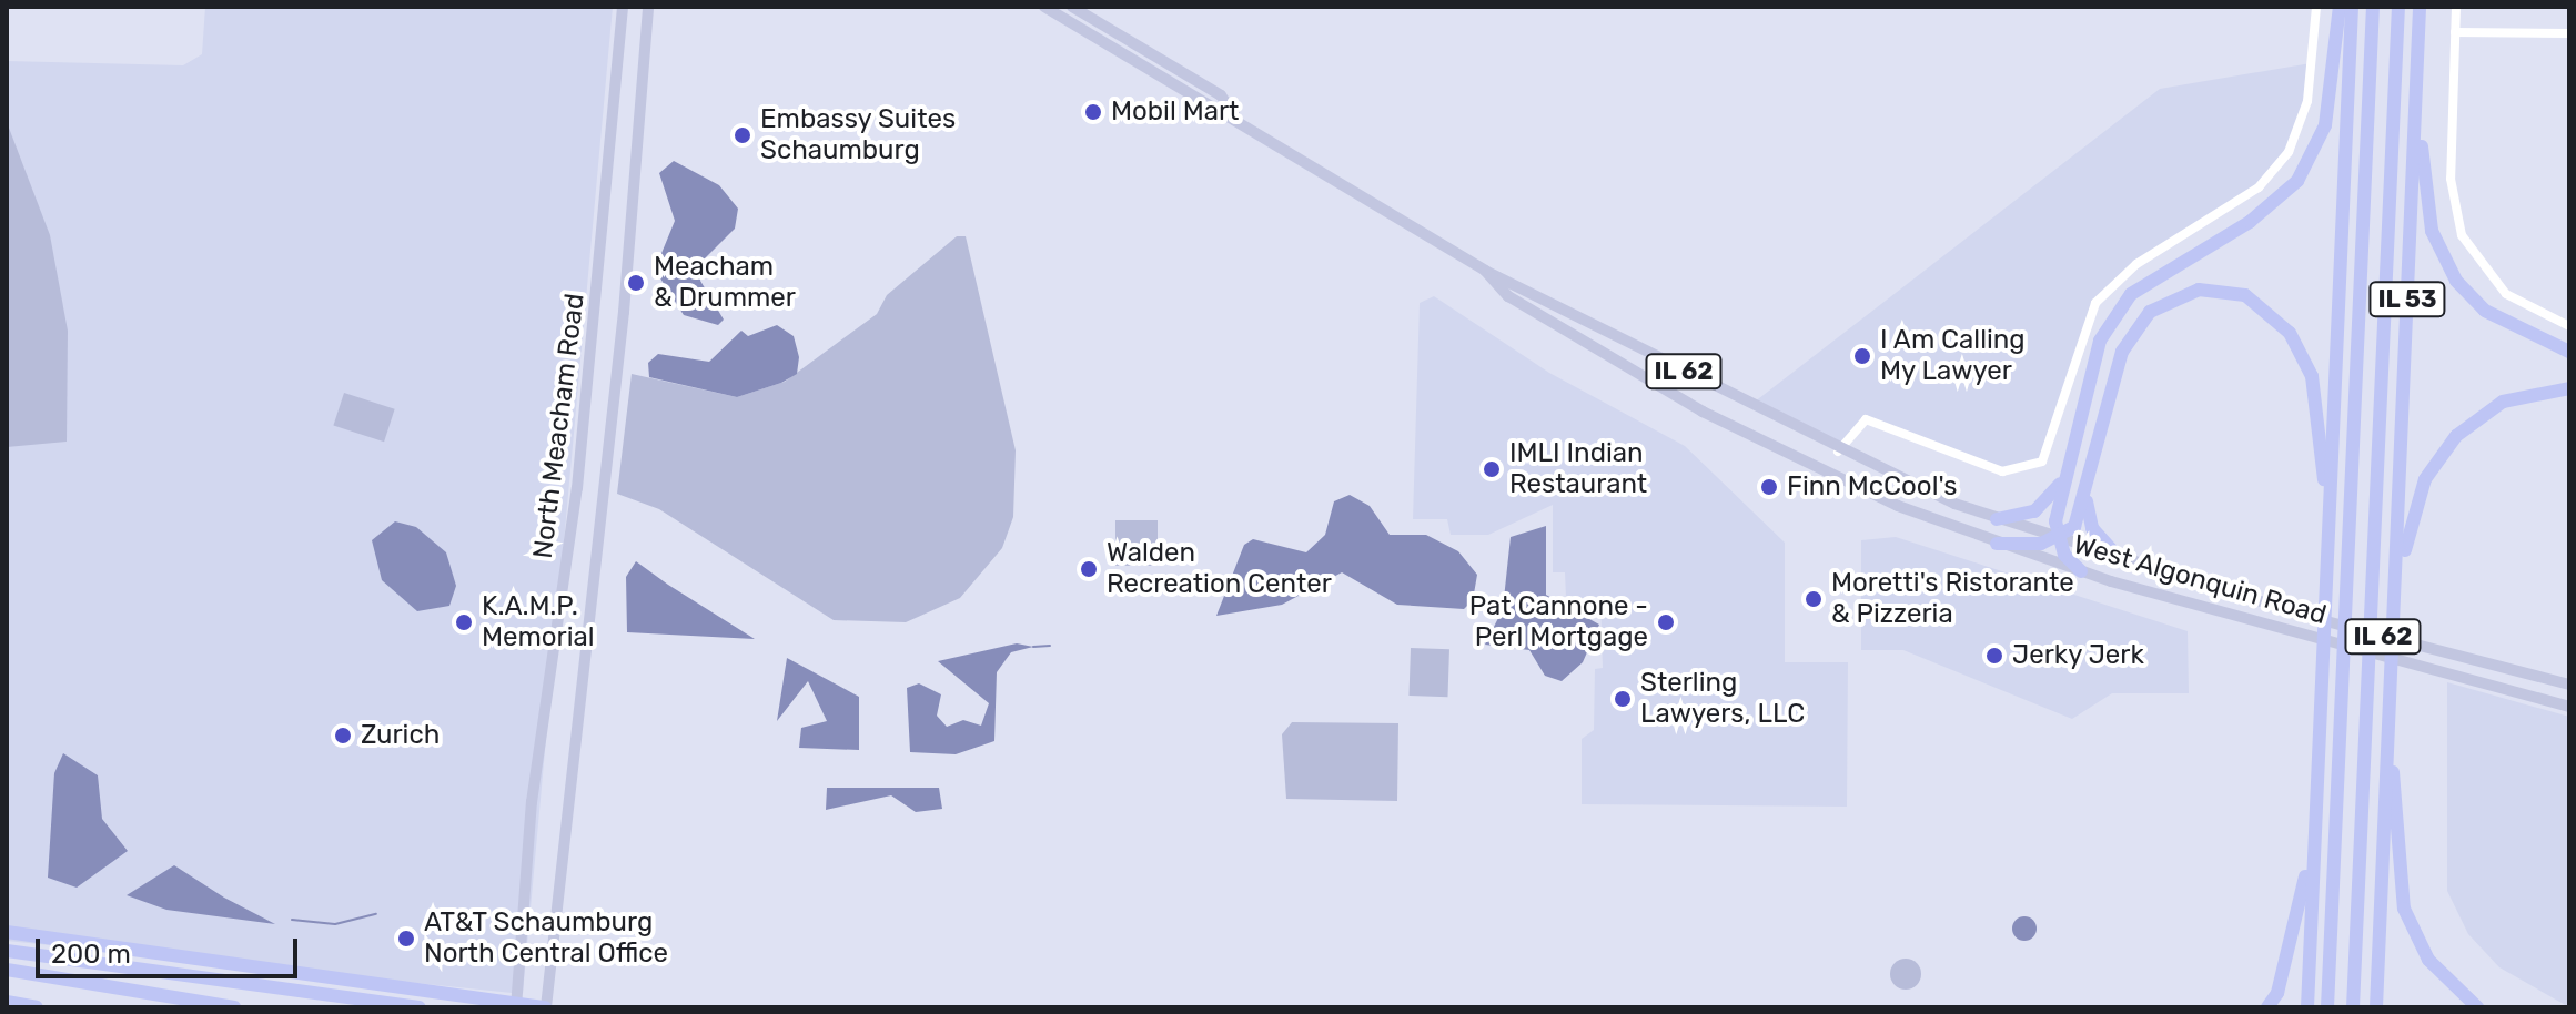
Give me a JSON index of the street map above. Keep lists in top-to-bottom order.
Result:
{
  "streets": {
    "highway": ["IL 53"],
    "main road": ["IL 62", "North Meacham Road", "West Algonquin Road"]
  },
  "crossings": [
    ["IL 62", "West Algonquin Road"]
  ],
  "places": [
    "Mobil Mart",
    "Embassy Suites Schaumburg",
    "Meacham & Drummer",
    "I Am Calling My Lawyer",
    "IMLI Indian Restaurant",
    "Finn McCool's",
    "Walden Recreation Center",
    "Moretti's Ristorante & Pizzeria",
    "K.A.M.P. Memorial",
    "Pat Cannone - Perl Mortgage",
    "Jerky Jerk",
    "Sterling Lawyers, LLC",
    "Zurich",
    "AT&T Schaumburg North Central Office"
  ],
  "scale_bar": "200 m"
}
